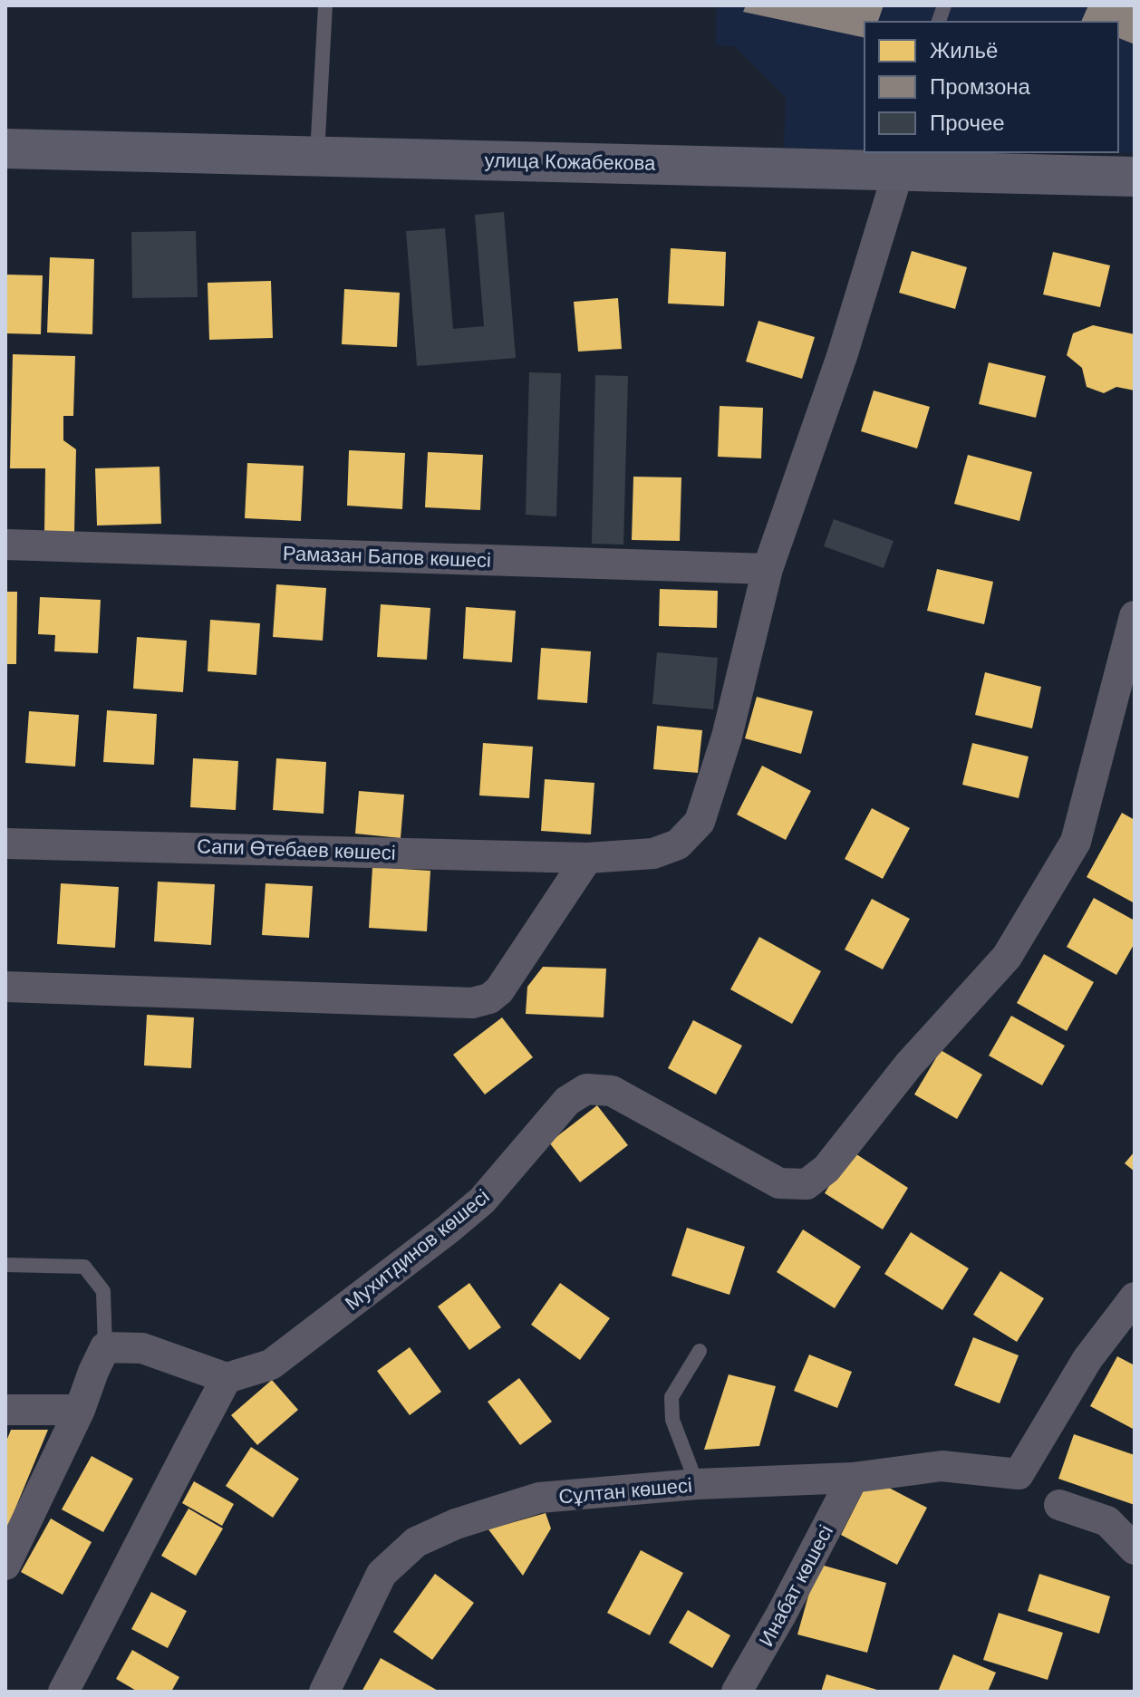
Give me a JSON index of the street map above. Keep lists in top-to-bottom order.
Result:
{
  "streets": {
    "main road": ["улица Кожабекова"],
    "street": [
      "Рамазан Бапов көшесі",
      "Сапи Өтебаев көшесі",
      "Мухитдинов көшесі",
      "Сұлтан көшесі",
      "Инабат көшесі"
    ]
  },
  "crossings": [
    ["улица Кожабекова", "Сапи Өтебаев көшесі"],
    ["Рамазан Бапов көшесі", "Сапи Өтебаев көшесі"],
    ["Сұлтан көшесі", "Инабат көшесі"]
  ],
  "legend": ["Жильё", "Промзона", "Прочее"]
}
